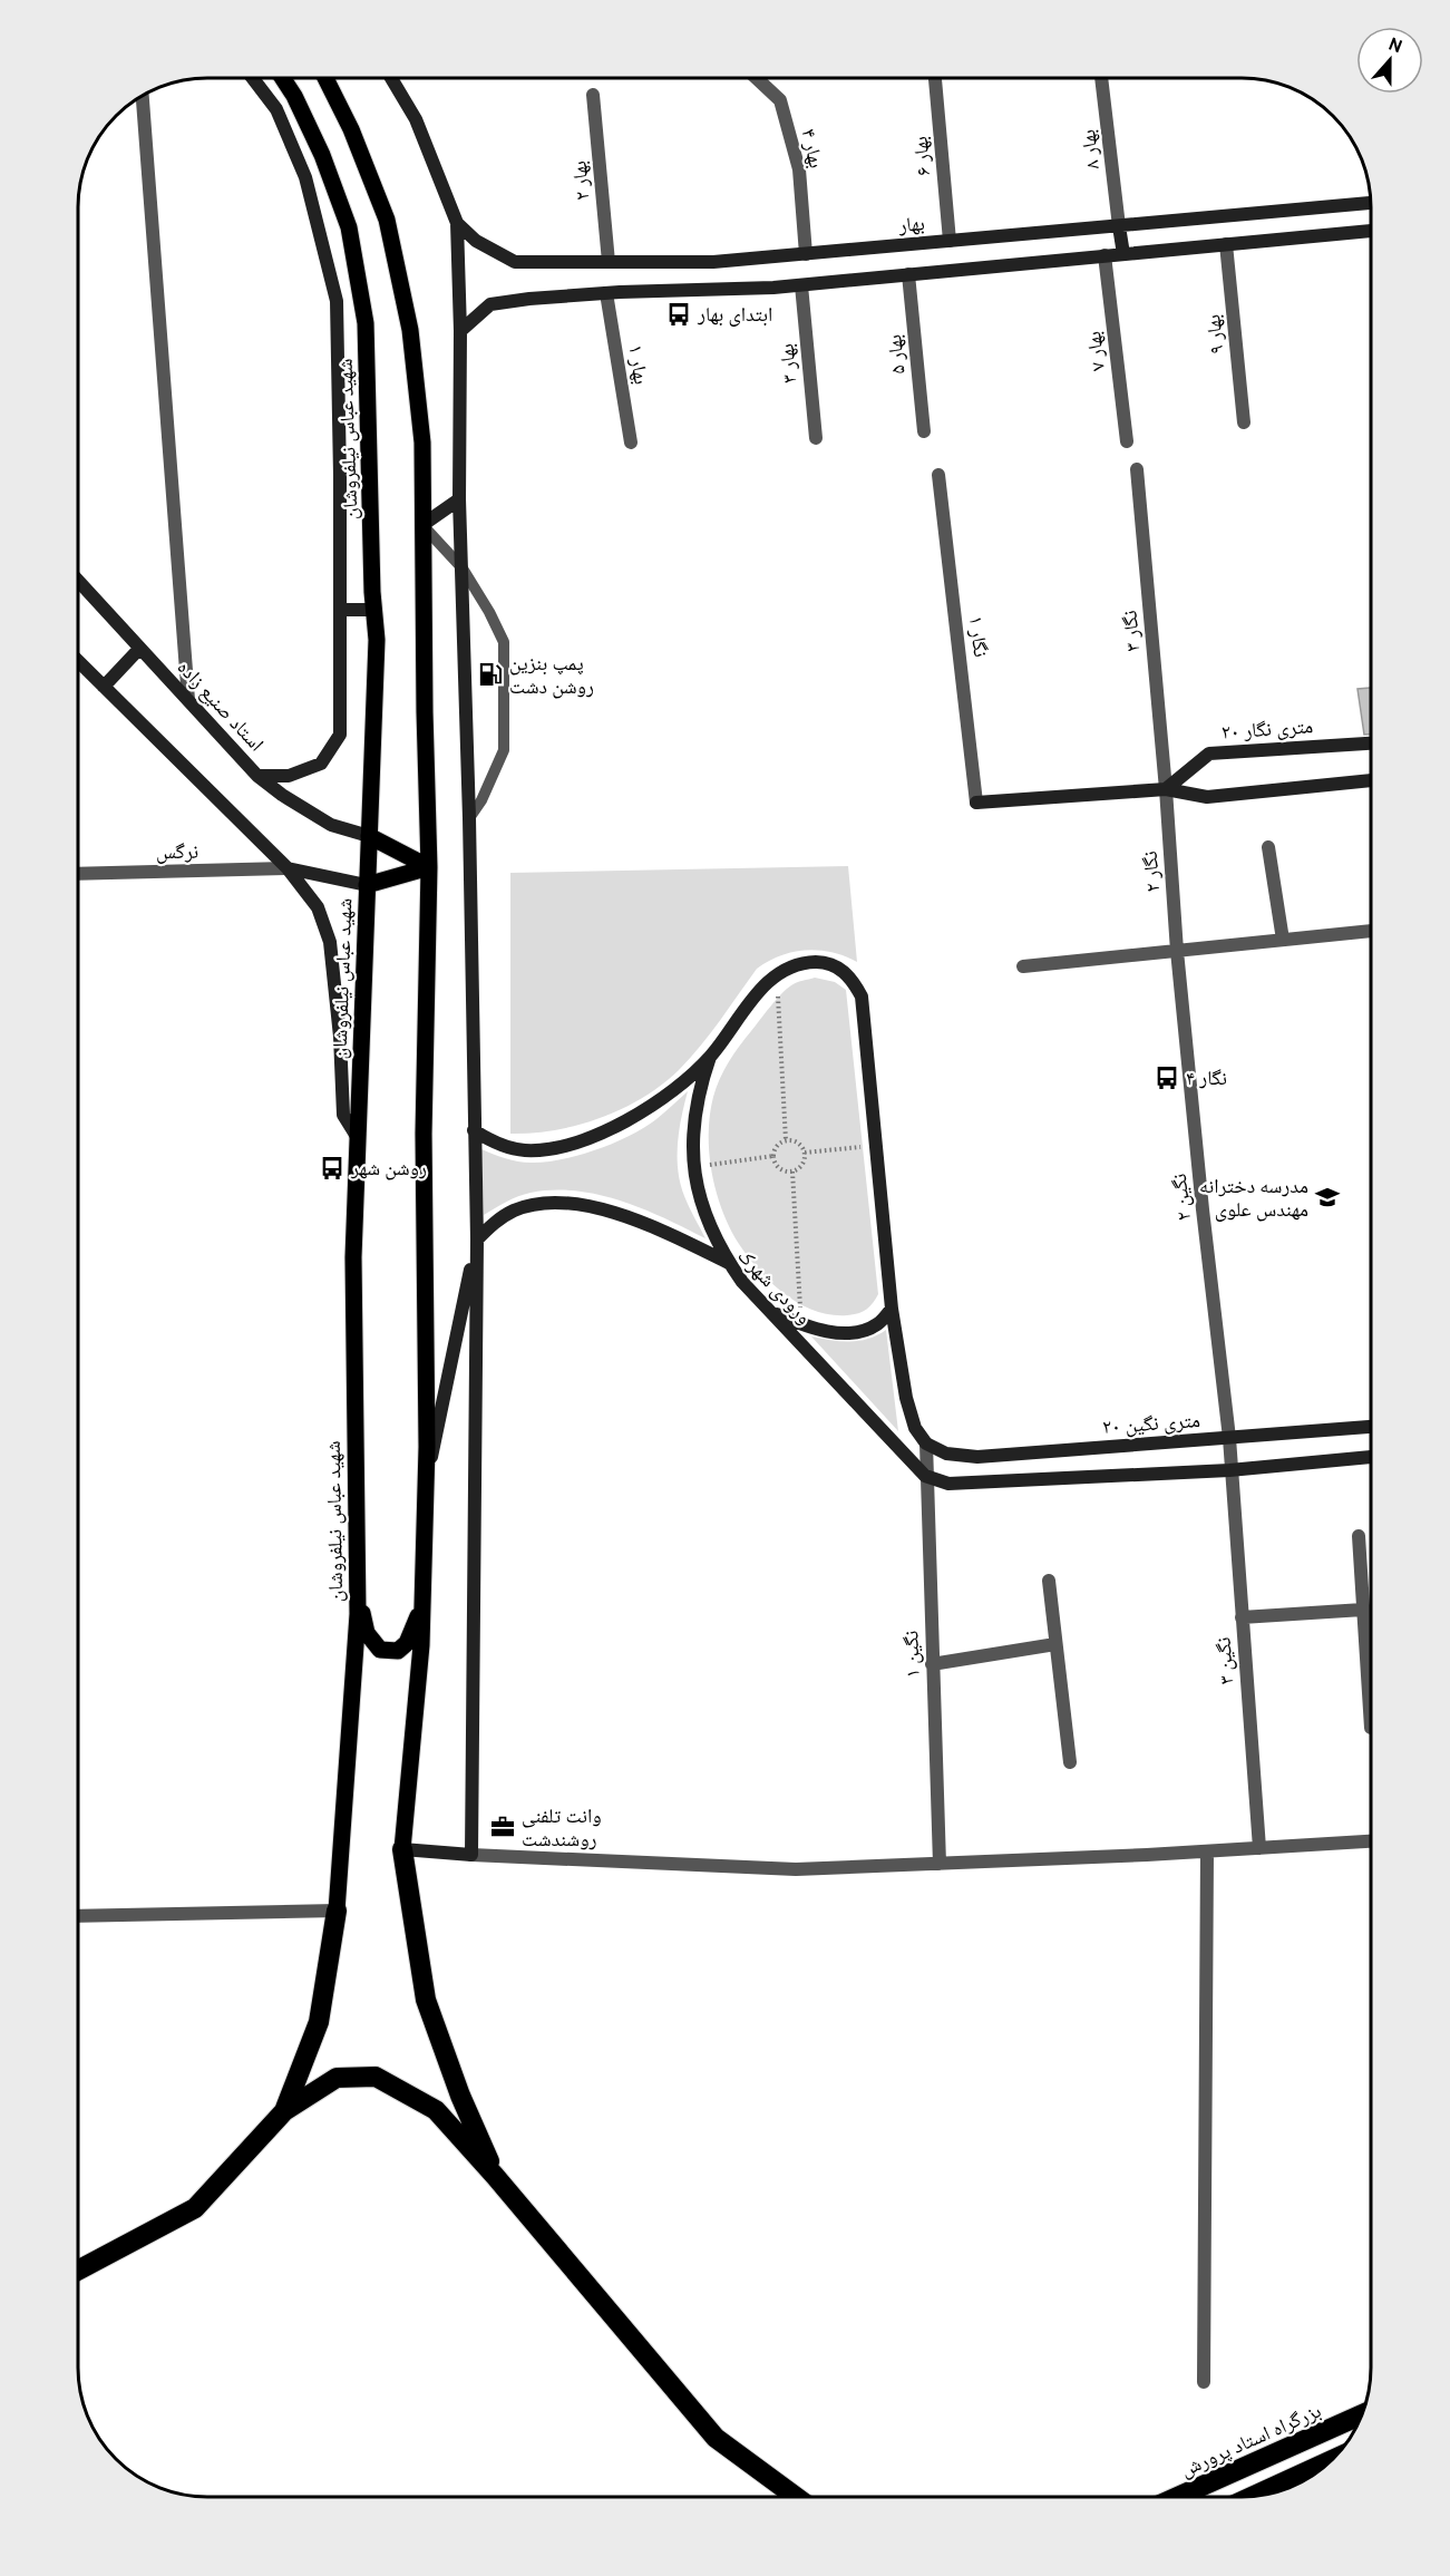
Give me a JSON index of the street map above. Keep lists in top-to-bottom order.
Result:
{
  "streets": {
    "highway": ["بزرگراه استاد پرورش"],
    "main road": ["شهید عباس نیلفروشان"],
    "street": [
      "بهار ۴",
      "بهار ۸",
      "بهار ۶",
      "بهار ۲",
      "بهار",
      "بهار ۹",
      "بهار ۷",
      "بهار ۵",
      "بهار ۳",
      "بهار ۱",
      "نگار ۳",
      "نگار ۱",
      "استاد صنیع زاده",
      "۲۰ متری نگار",
      "نرگس",
      "نگار ۲",
      "نگین ۲",
      "ورودی شهرک",
      "۲۰ متری نگین",
      "نگین ۱",
      "نگین ۳"
    ]
  },
  "crossings": [
    ["بهار ۴", "بهار"],
    ["بهار ۸", "بهار"],
    ["بهار ۶", "بهار"],
    ["بهار ۲", "بهار"],
    ["شهید عباس نیلفروشان", "استاد صنیع زاده"],
    ["نگار ۳", "نگار ۱"],
    ["نگار ۳", "۲۰ متری نگار"],
    ["نگار ۳", "نگار ۲"],
    ["نگار ۱", "۲۰ متری نگار"],
    ["نگار ۱", "نگار ۲"],
    ["۲۰ متری نگار", "نگار ۲"],
    ["نگار ۲", "نگین ۲"],
    ["نگین ۲", "۲۰ متری نگین"],
    ["نگین ۲", "نگین ۳"],
    ["ورودی شهرک", "نگین ۱"],
    ["۲۰ متری نگین", "نگین ۱"]
  ],
  "places": {
    "bus stop": ["ابتدای بهار", "نگار ۴", "روشن شهر"],
    "fuel station": ["پمپ بنزین روشن دشت"],
    "school or university": ["مدرسه دخترانه مهندس علوی"],
    "office": ["وانت تلفنی روشندشت"]
  },
  "north": "top"
}
